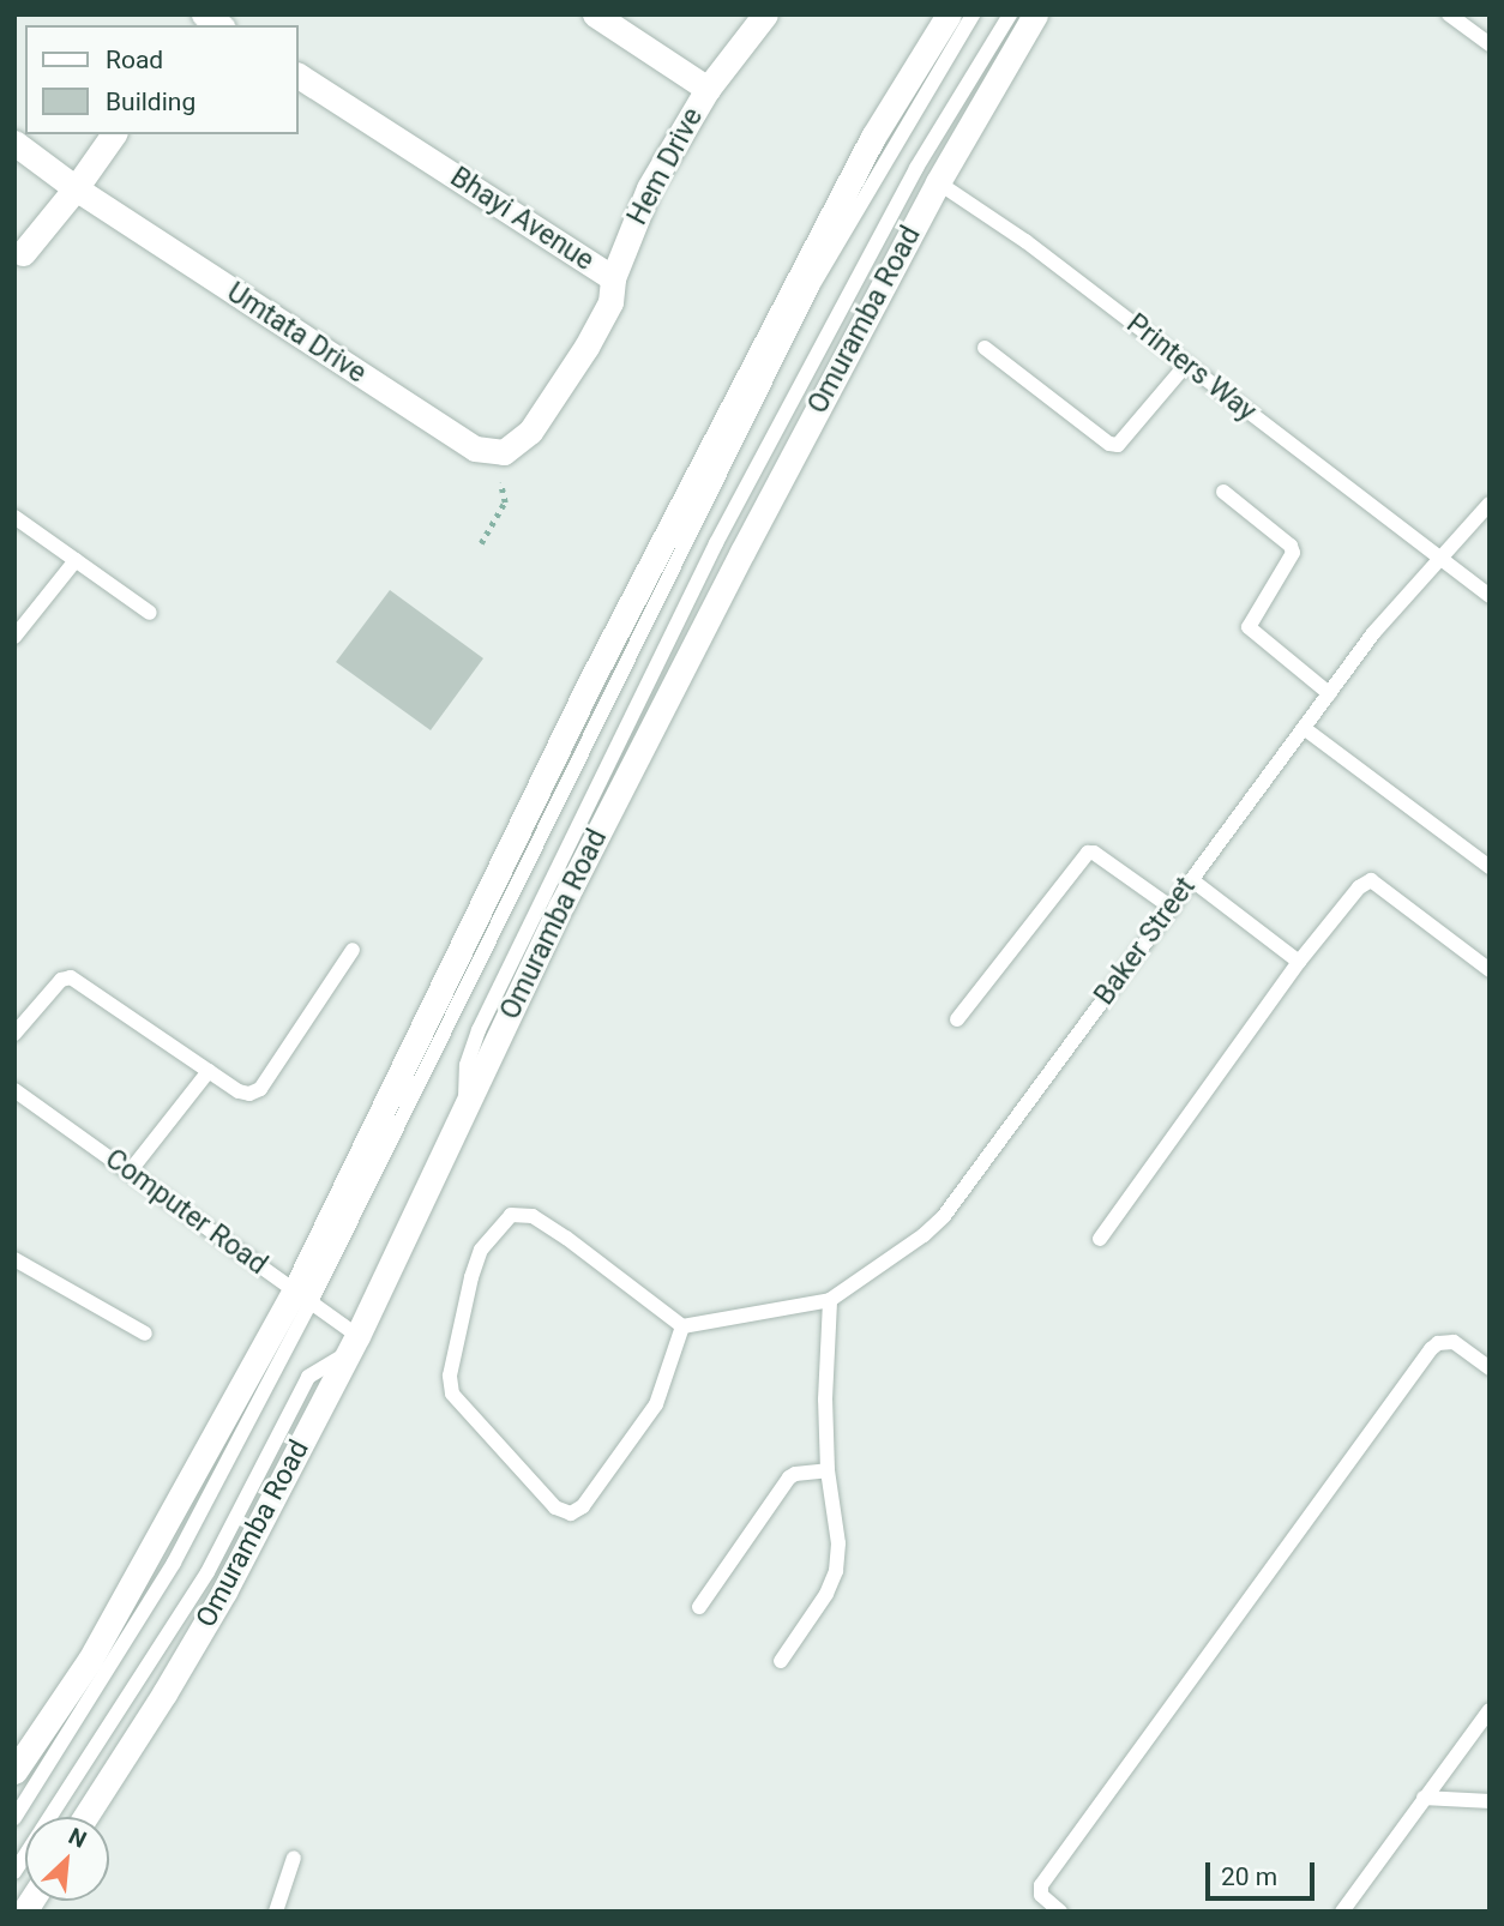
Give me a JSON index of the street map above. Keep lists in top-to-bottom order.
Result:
{
  "streets": {
    "main road": [
      "Hem Drive",
      "Bhayi Avenue",
      "Omuramba Road",
      "Umtata Drive"
    ],
    "lane": ["Printers Way", "Baker Street", "Computer Road"]
  },
  "crossings": [
    ["Hem Drive", "Bhayi Avenue"],
    ["Bhayi Avenue", "Umtata Drive"],
    ["Omuramba Road", "Printers Way"],
    ["Omuramba Road", "Computer Road"],
    ["Printers Way", "Baker Street"]
  ],
  "legend": ["Road", "Building"],
  "scale_bar": "20 m",
  "north": "top right"
}
